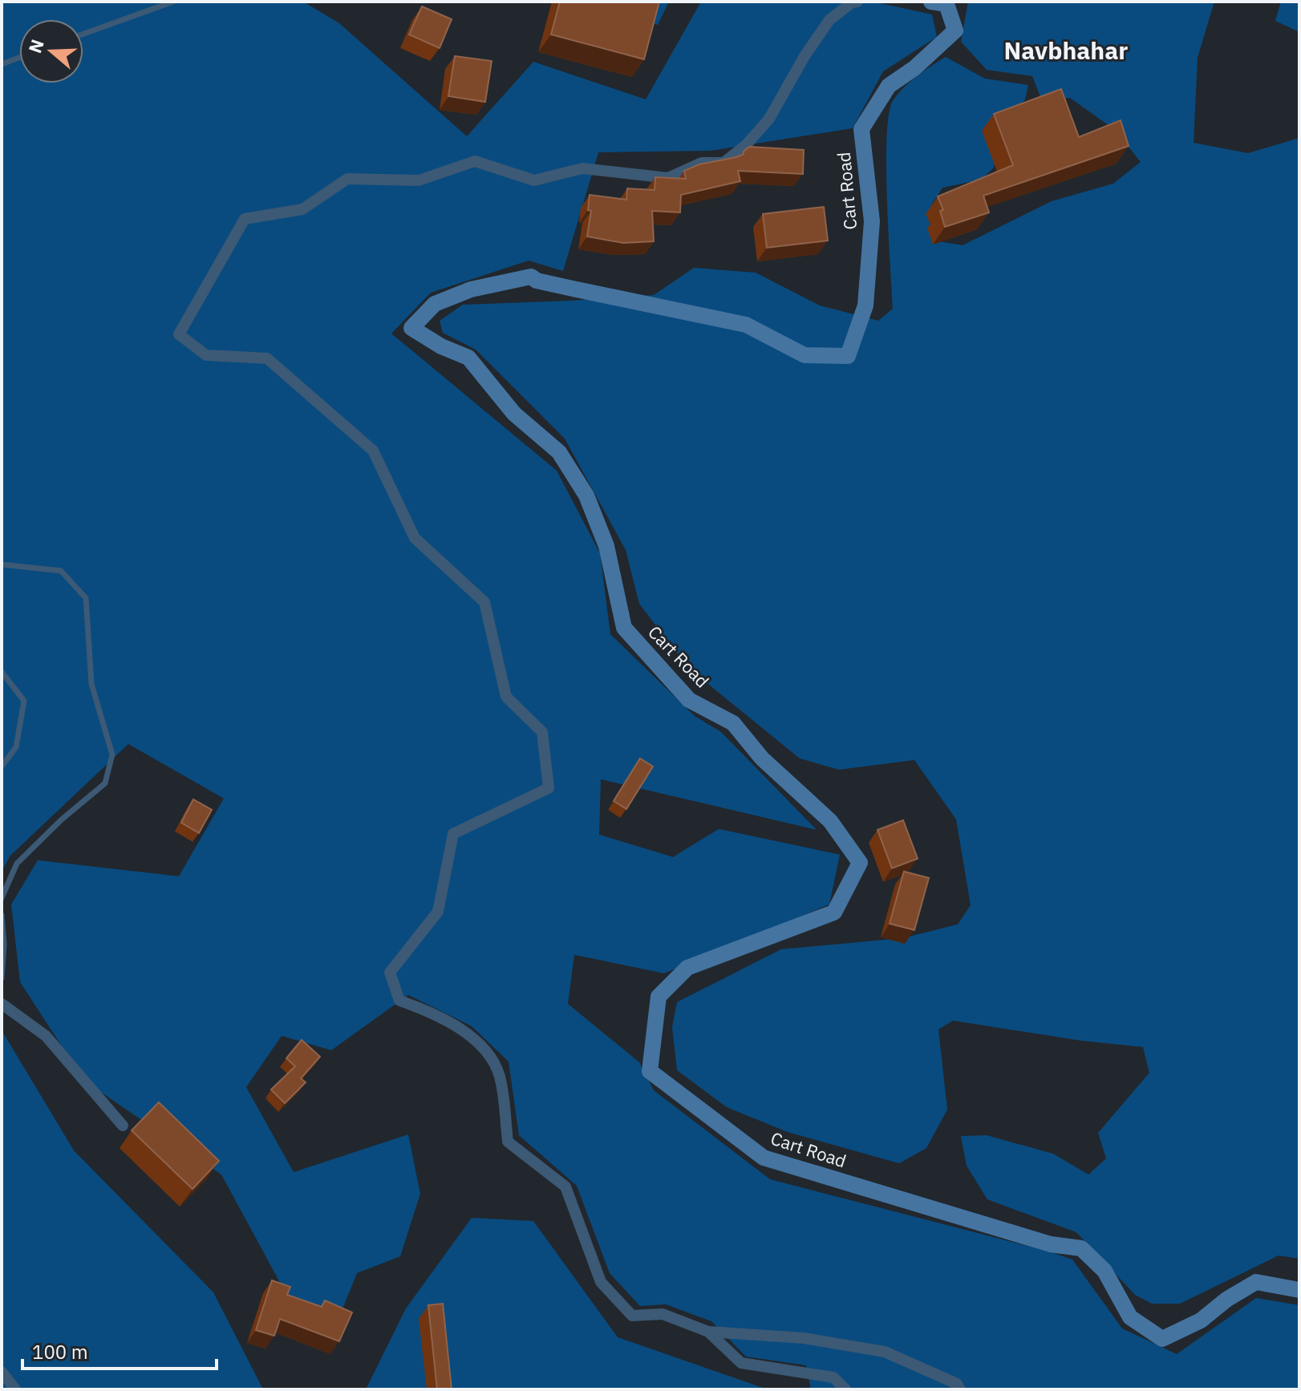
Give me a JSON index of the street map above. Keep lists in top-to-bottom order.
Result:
{
  "streets": {
    "main road": ["Cart Road"]
  },
  "districts": ["Navbhahar"],
  "scale_bar": "100 m",
  "north": "left"
}
